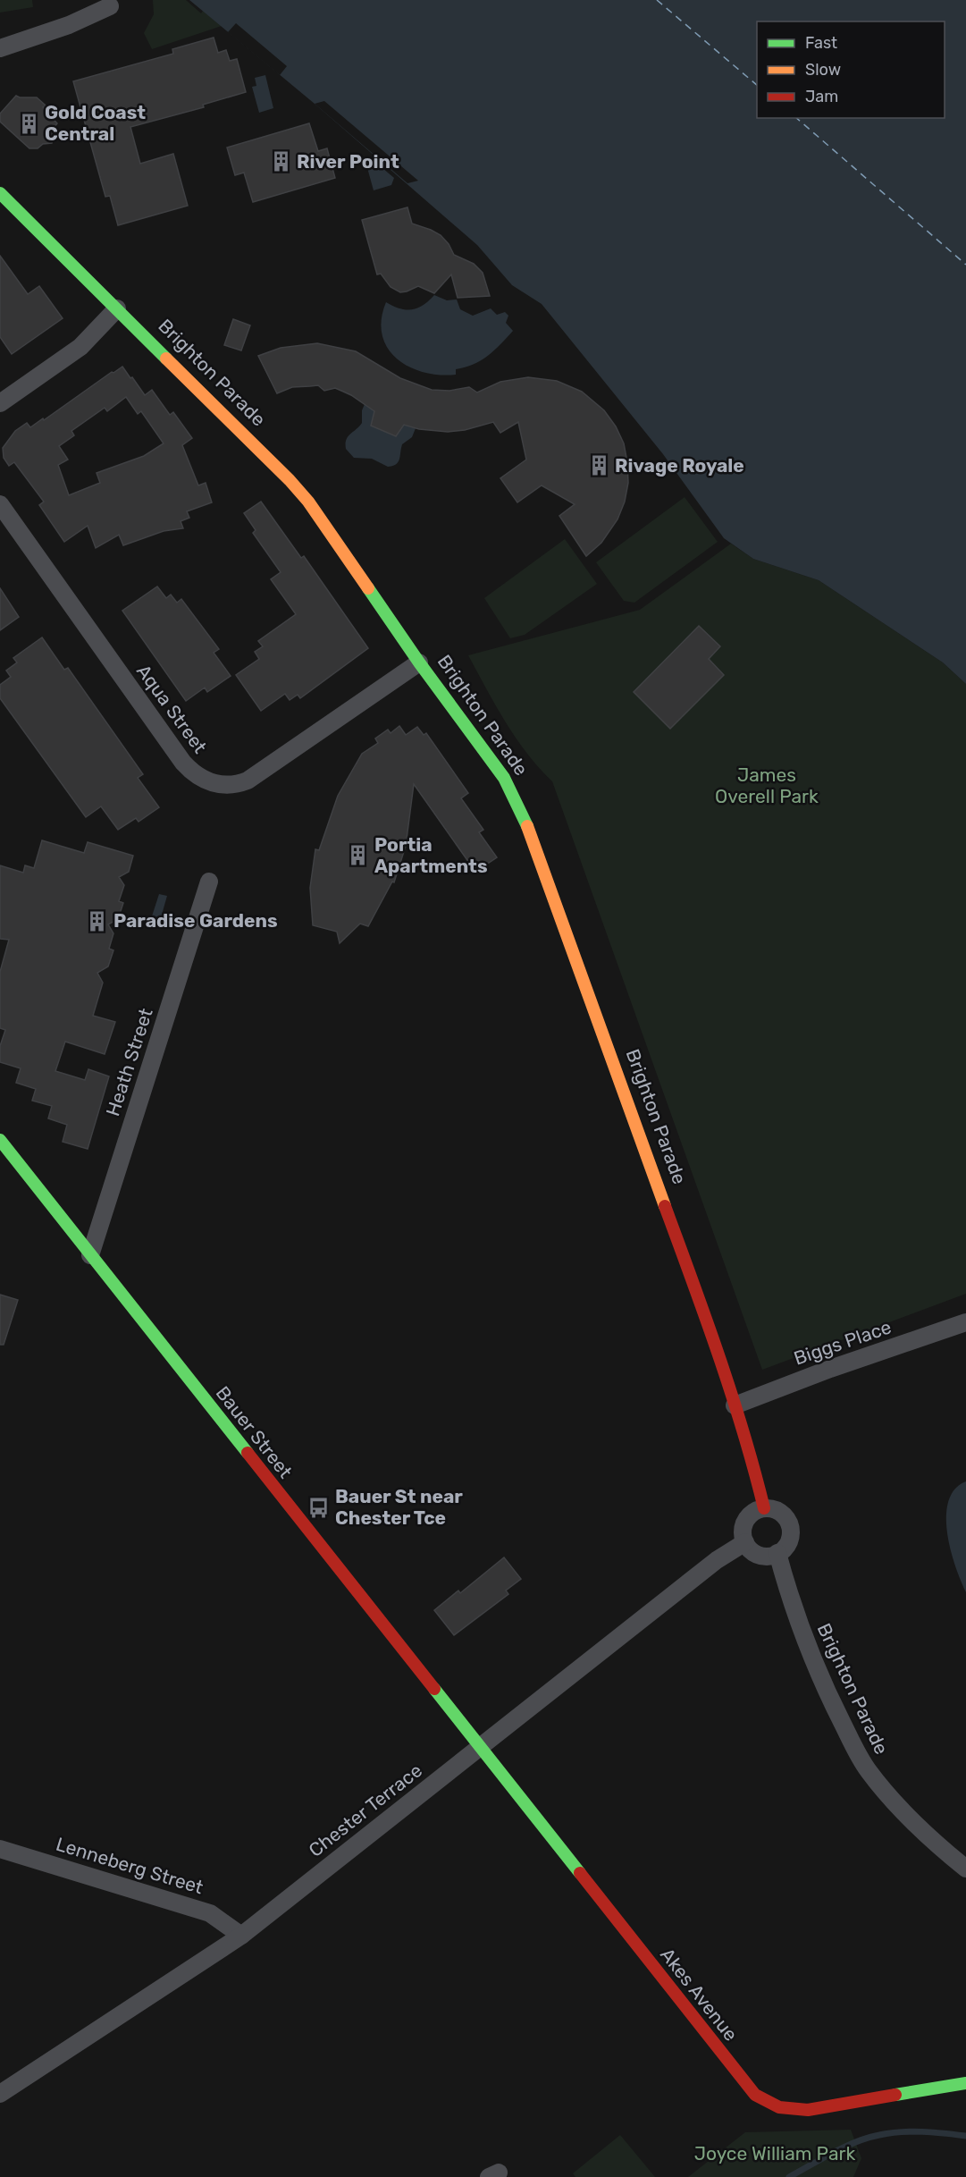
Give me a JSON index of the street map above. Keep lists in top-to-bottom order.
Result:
{
  "streets": {
    "street": [
      "Brighton Parade",
      "Aqua Street",
      "Heath Street",
      "Biggs Place",
      "Bauer Street",
      "Chester Terrace",
      "Lenneberg Street",
      "Akes Avenue"
    ]
  },
  "crossings": [
    ["Brighton Parade", "Aqua Street"],
    ["Brighton Parade", "Biggs Place"],
    ["Brighton Parade", "Chester Terrace"],
    ["Heath Street", "Bauer Street"],
    ["Bauer Street", "Chester Terrace"],
    ["Bauer Street", "Akes Avenue"],
    ["Chester Terrace", "Lenneberg Street"],
    ["Chester Terrace", "Akes Avenue"]
  ],
  "parks": ["James Overell Park", "Joyce William Park"],
  "places": {
    "building": [
      "Gold Coast Central",
      "River Point",
      "Rivage Royale",
      "Portia Apartments",
      "Paradise Gardens"
    ],
    "bus stop": ["Bauer St near Chester Tce"]
  },
  "legend": ["Fast", "Slow", "Jam"]
}
